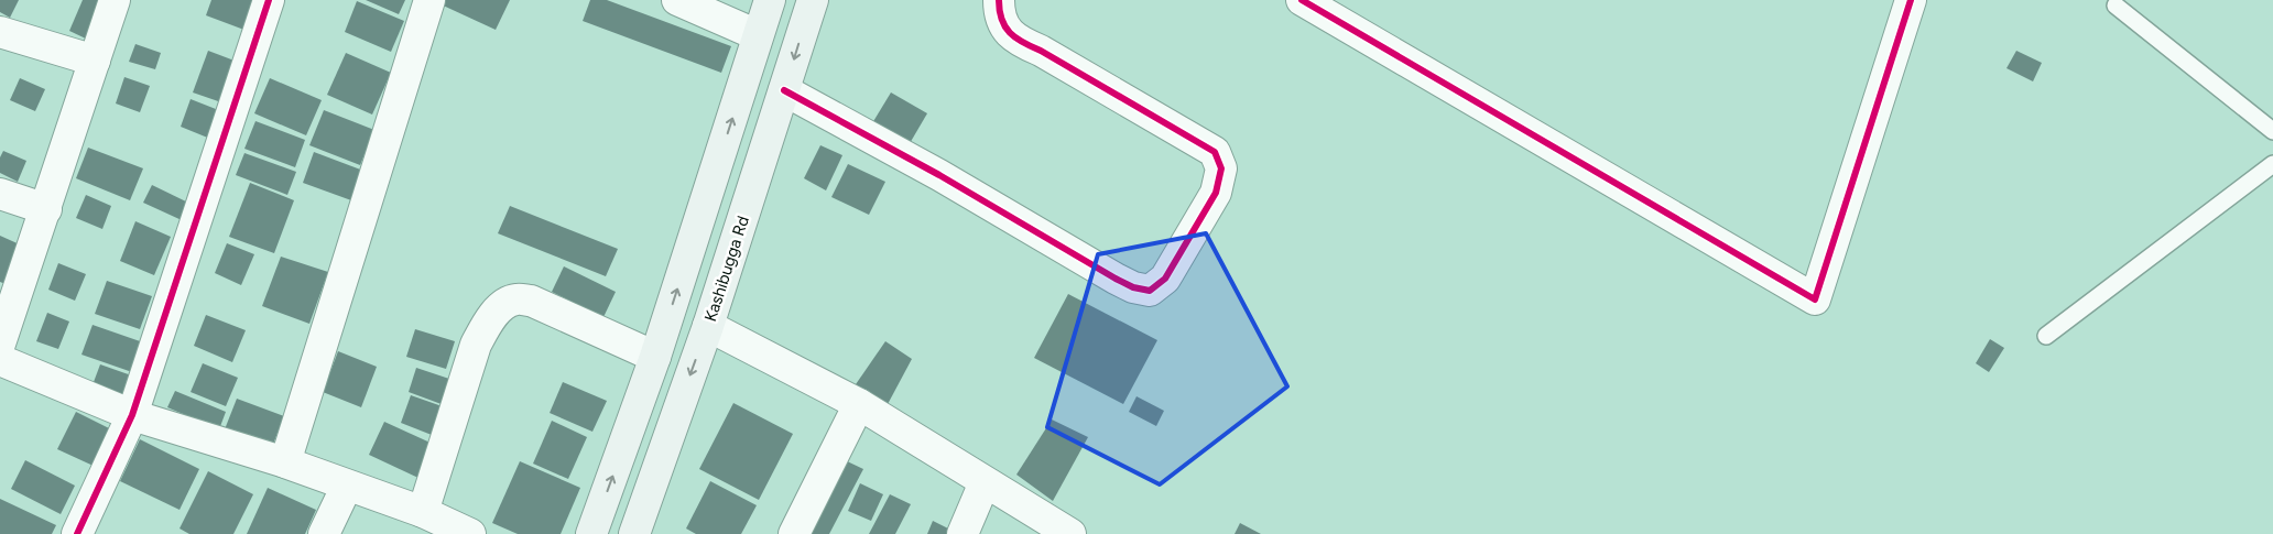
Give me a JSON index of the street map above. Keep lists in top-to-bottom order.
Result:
{
  "streets": {
    "main road": ["Kashibugga Rd"]
  }
}
